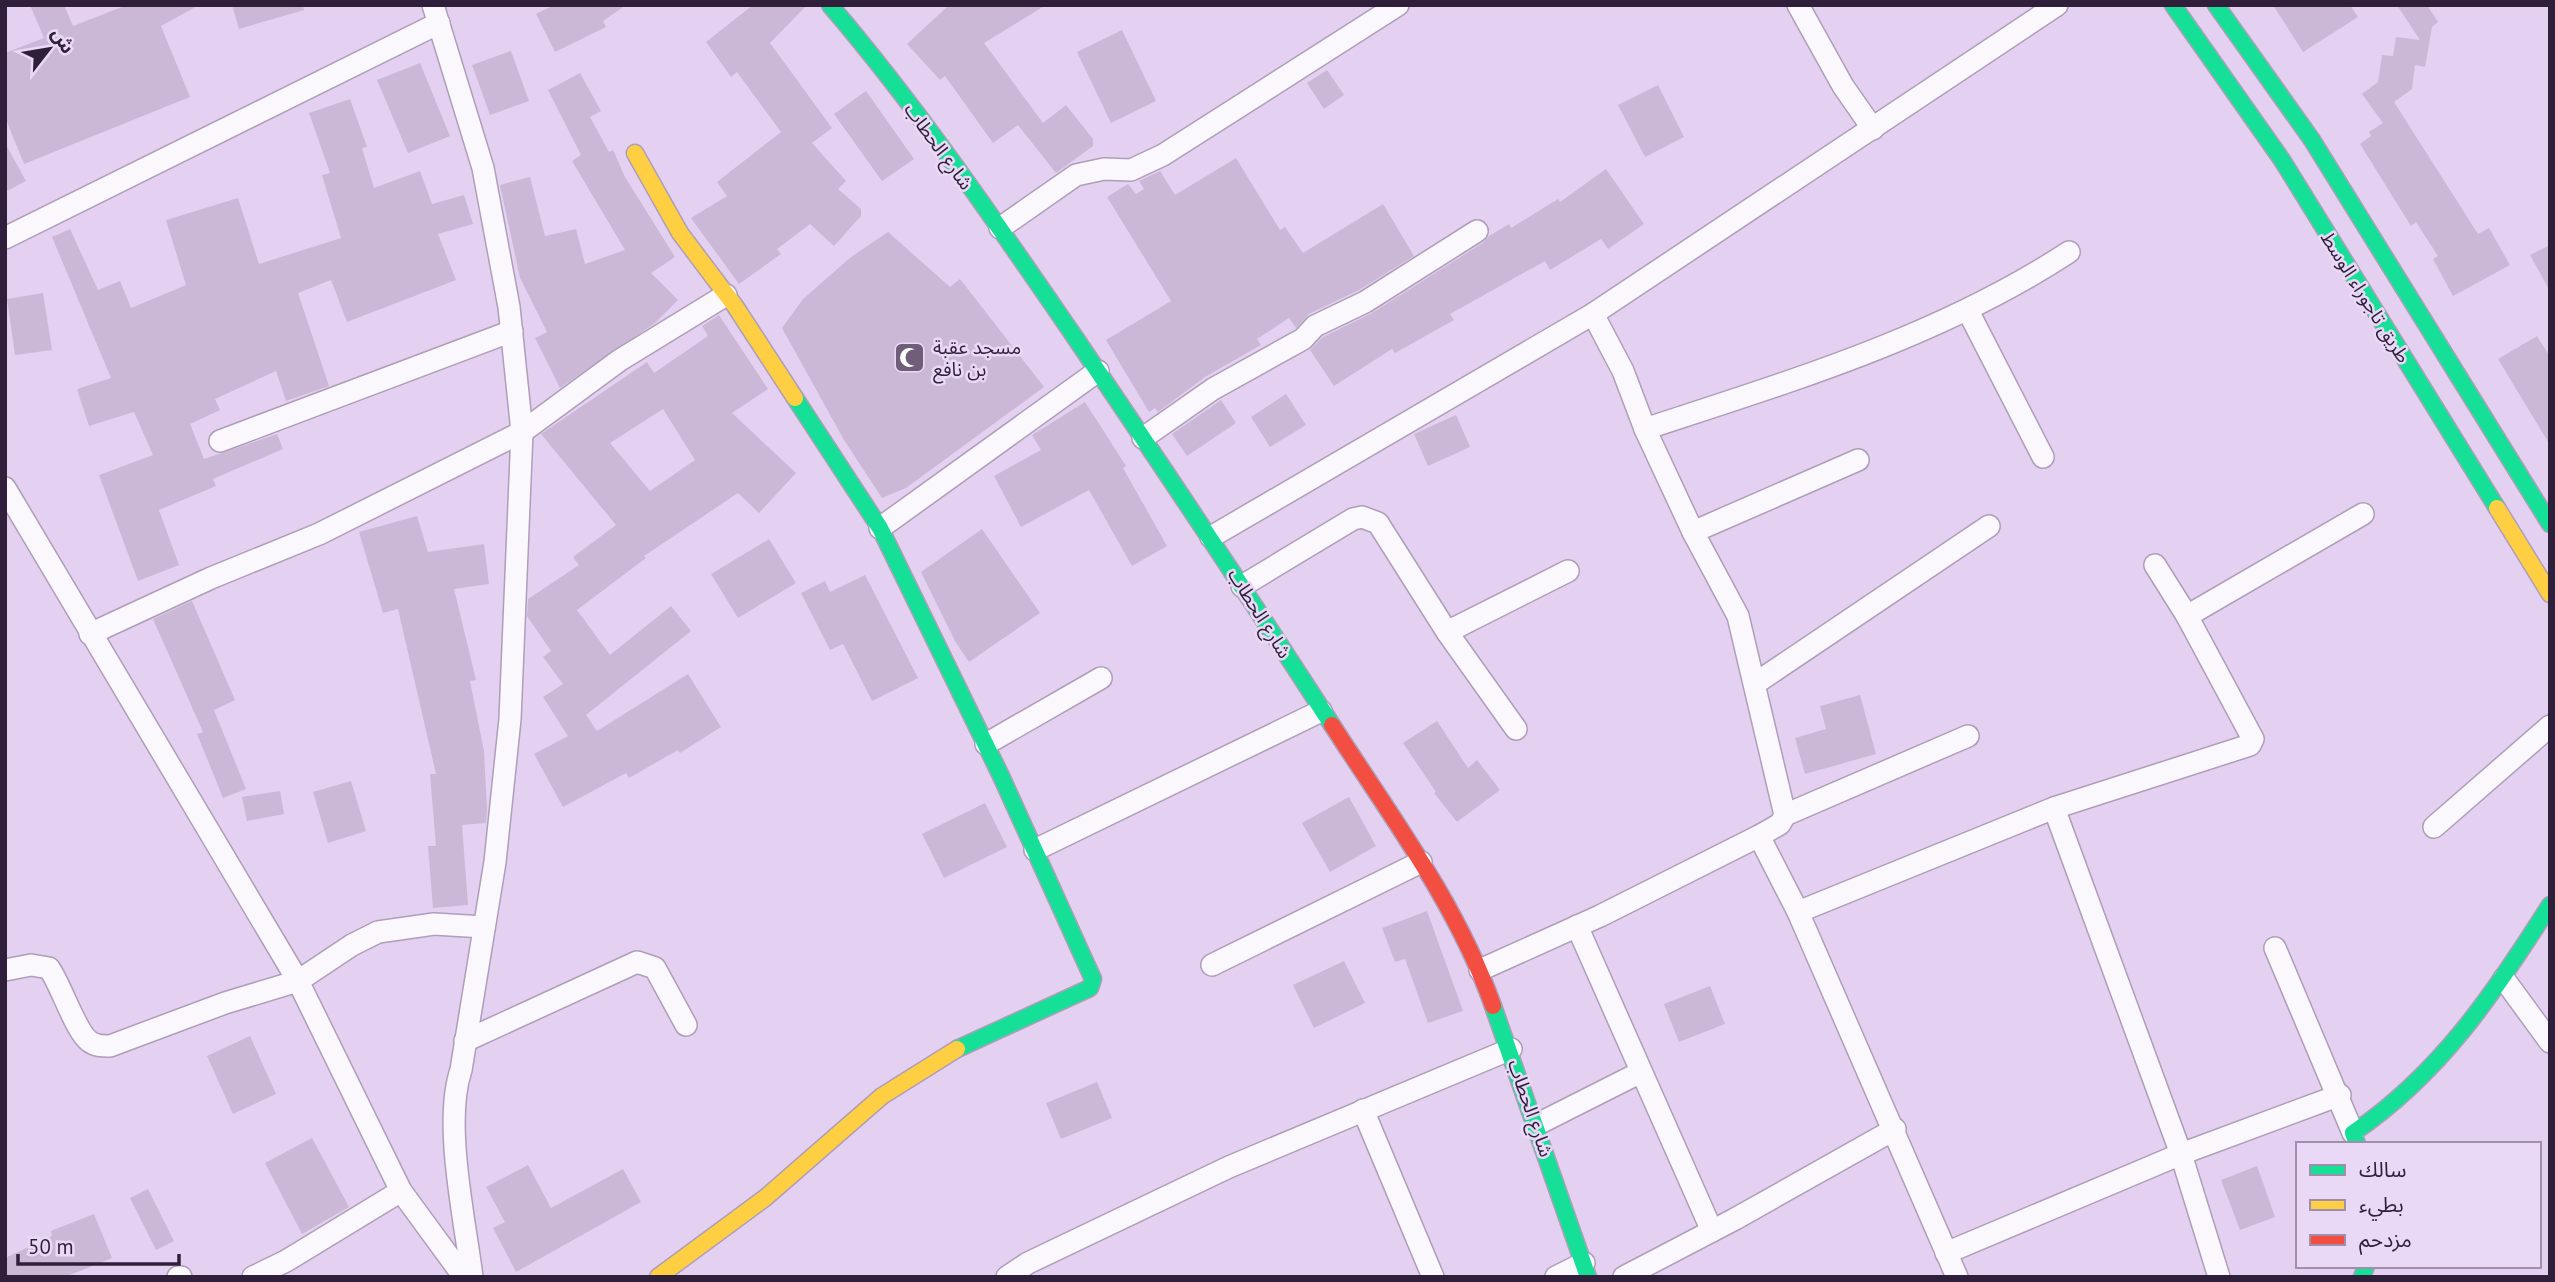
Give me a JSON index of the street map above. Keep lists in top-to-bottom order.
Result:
{
  "streets": {
    "street": ["شارع الحطاب", "طريق تاجوراء الوسط"]
  },
  "places": {
    "mosque": ["مسجد عقبة بن نافع"]
  },
  "legend": ["سالك", "بطيء", "مزدحم"],
  "scale_bar": "50 m",
  "north": "top right"
}
